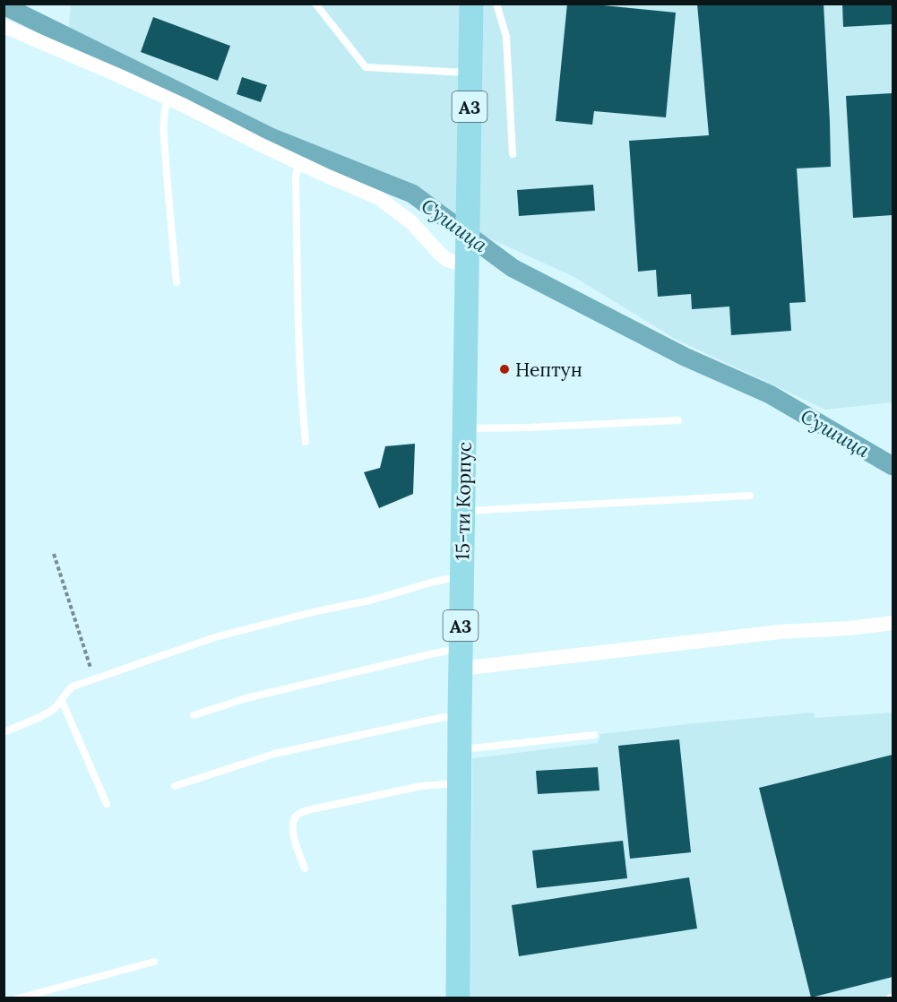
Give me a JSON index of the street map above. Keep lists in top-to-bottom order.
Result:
{
  "streets": {
    "main road": ["A3", "15-ти Корпус"]
  },
  "water": ["Сушица"],
  "places": ["Нептун"]
}
